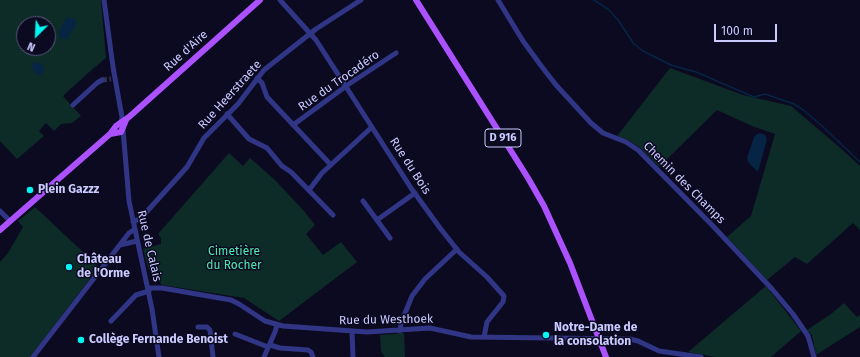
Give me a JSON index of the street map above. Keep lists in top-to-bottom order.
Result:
{
  "streets": {
    "main road": ["Rue d'Aire", "D 916"],
    "street": [
      "Rue du Trocadéro",
      "Rue Heerstraete",
      "Rue du Bois",
      "Chemin des Champs",
      "Rue de Calais",
      "Rue du Westhoek"
    ]
  },
  "crossings": [
    ["Rue d'Aire", "Rue de Calais"],
    ["Rue du Trocadéro", "Rue du Bois"],
    ["Rue Heerstraete", "Rue du Bois"],
    ["Rue Heerstraete", "Rue de Calais"],
    ["D 916", "Rue du Westhoek"],
    ["Rue du Bois", "Rue du Westhoek"],
    ["Rue de Calais", "Rue du Westhoek"]
  ],
  "parks": ["Cimetière du Rocher"],
  "places": [
    "Plein Gazzz",
    "Château de l'Orme",
    "Notre-Dame de la consolation",
    "Collège Fernande Benoist"
  ],
  "scale_bar": "100 m",
  "north": "bottom left"
}
